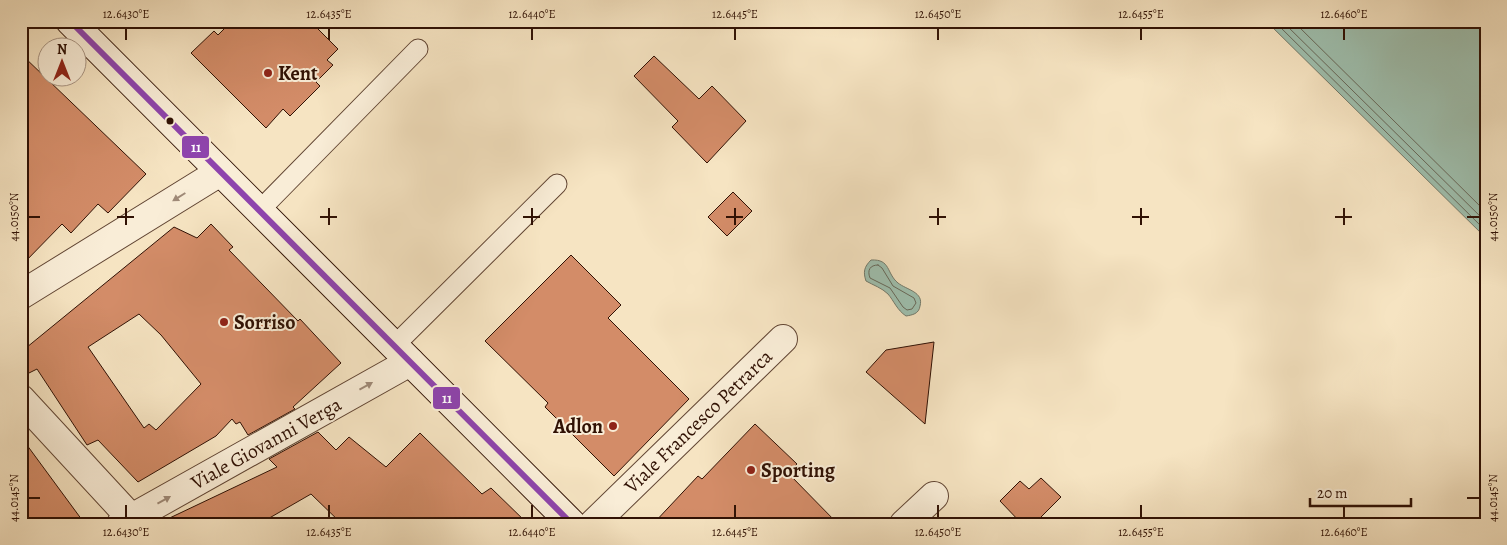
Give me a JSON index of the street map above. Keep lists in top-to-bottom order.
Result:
{
  "streets": {
    "street": ["Viale Francesco Petrarca", "Viale Giovanni Verga"]
  },
  "one_way": ["Viale Giovanni Verga"],
  "places": [
    "Kent",
    "Sorriso",
    "Adlon",
    "Sporting"
  ],
  "lines": ["transit line 11"],
  "scale_bar": "20 m",
  "north": "top",
  "coordinates": [
    "12.6430°E",
    "12.6435°E",
    "12.6440°E",
    "12.6445°E",
    "12.6450°E",
    "12.6455°E",
    "12.6460°E",
    "44.0150°N",
    "44.0145°N"
  ]
}
